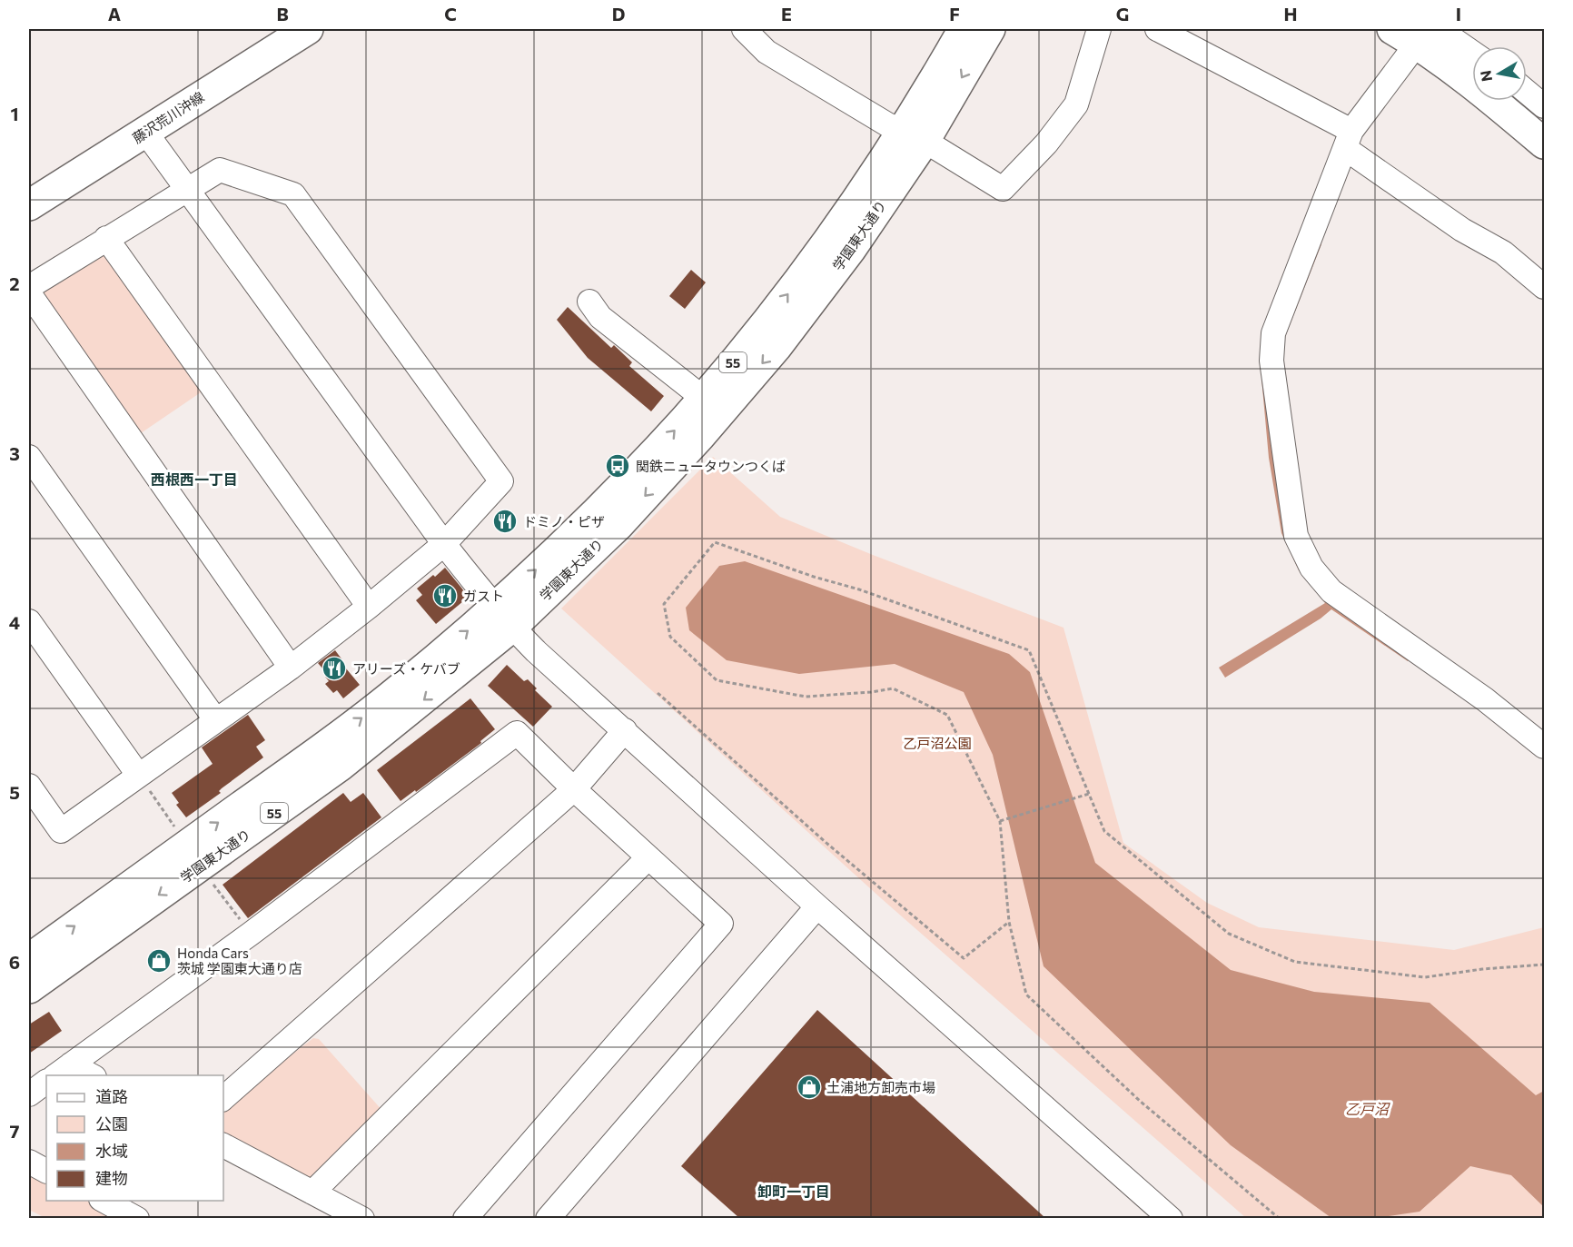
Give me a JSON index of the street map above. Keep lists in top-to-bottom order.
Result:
{
  "streets": {
    "main road": ["藤沢荒川沖線", "学園東大通り", "55"]
  },
  "districts": ["西根西一丁目", "卸町一丁目"],
  "water": ["乙戸沼"],
  "parks": ["乙戸沼公園"],
  "places": {
    "bus stop": ["関鉄ニュータウンつくば"],
    "restaurant": ["ドミノ・ピザ", "ガスト", "アリーズ・ケバブ"],
    "shop": ["Honda Cars 茨城 学園東大通り店", "土浦地方卸売市場"]
  },
  "legend": [
    "道路",
    "公園",
    "水域",
    "建物"
  ],
  "north": "left",
  "grid": {
    "columns": [
      "A",
      "B",
      "C",
      "D",
      "E",
      "F",
      "G",
      "H",
      "I"
    ],
    "rows": [
      "1",
      "2",
      "3",
      "4",
      "5",
      "6",
      "7"
    ]
  }
}
